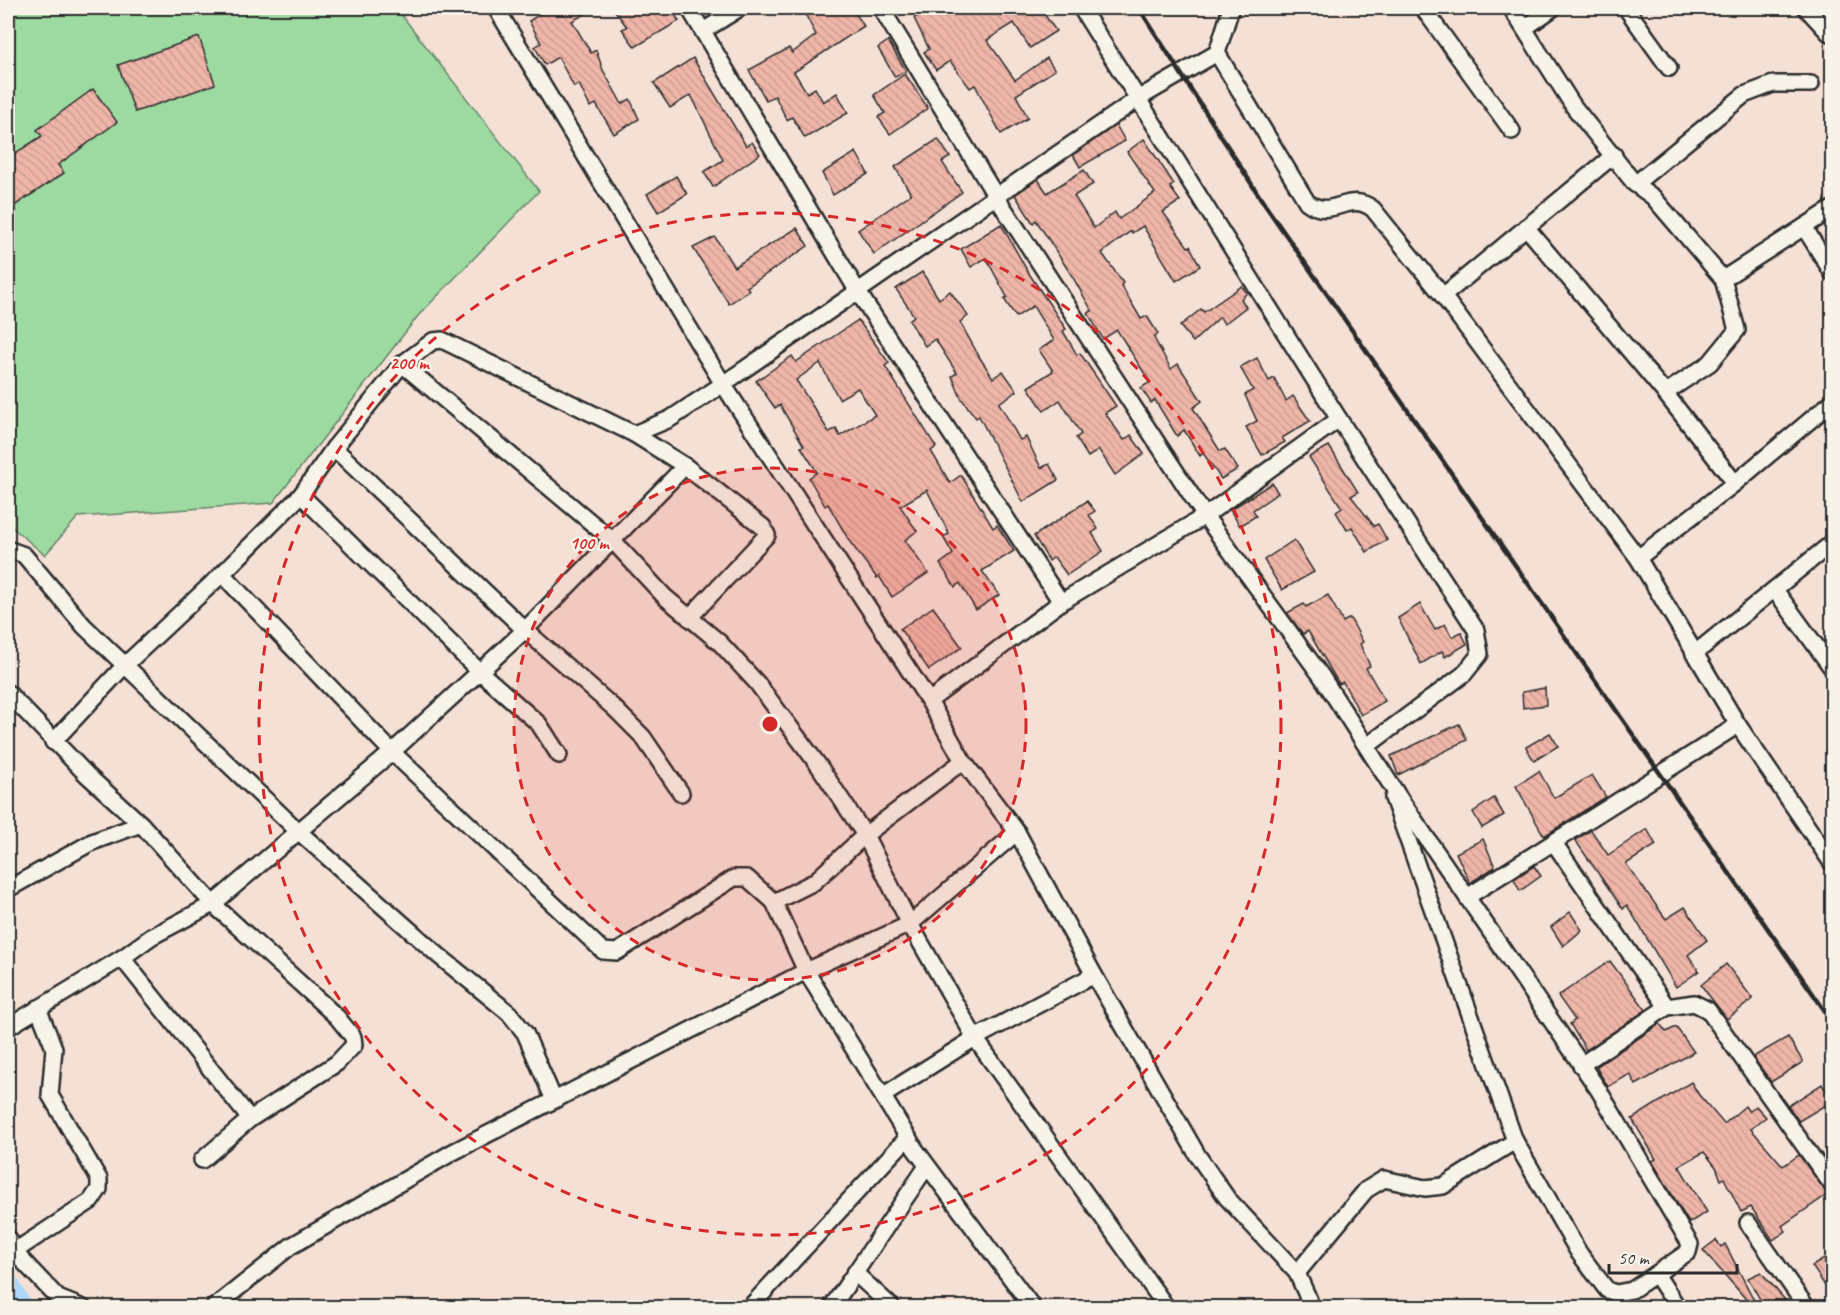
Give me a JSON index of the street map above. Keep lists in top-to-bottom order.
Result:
{
  "scale_bar": "50 m",
  "rings": ["200 m", "100 m"]
}
